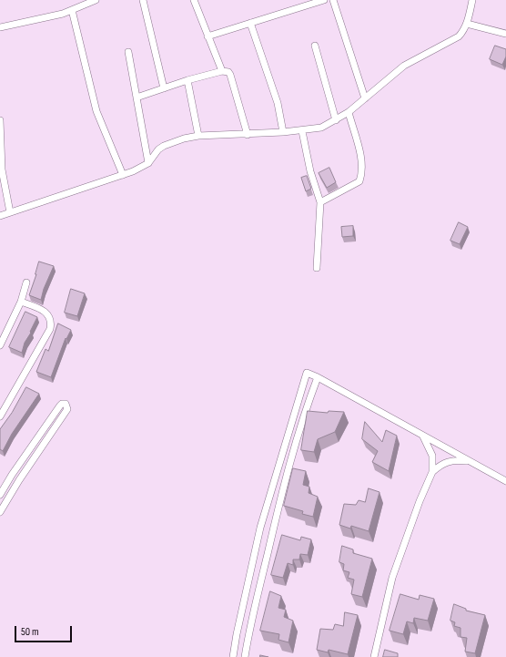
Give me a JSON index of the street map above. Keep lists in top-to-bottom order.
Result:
{
  "scale_bar": "50 m"
}
